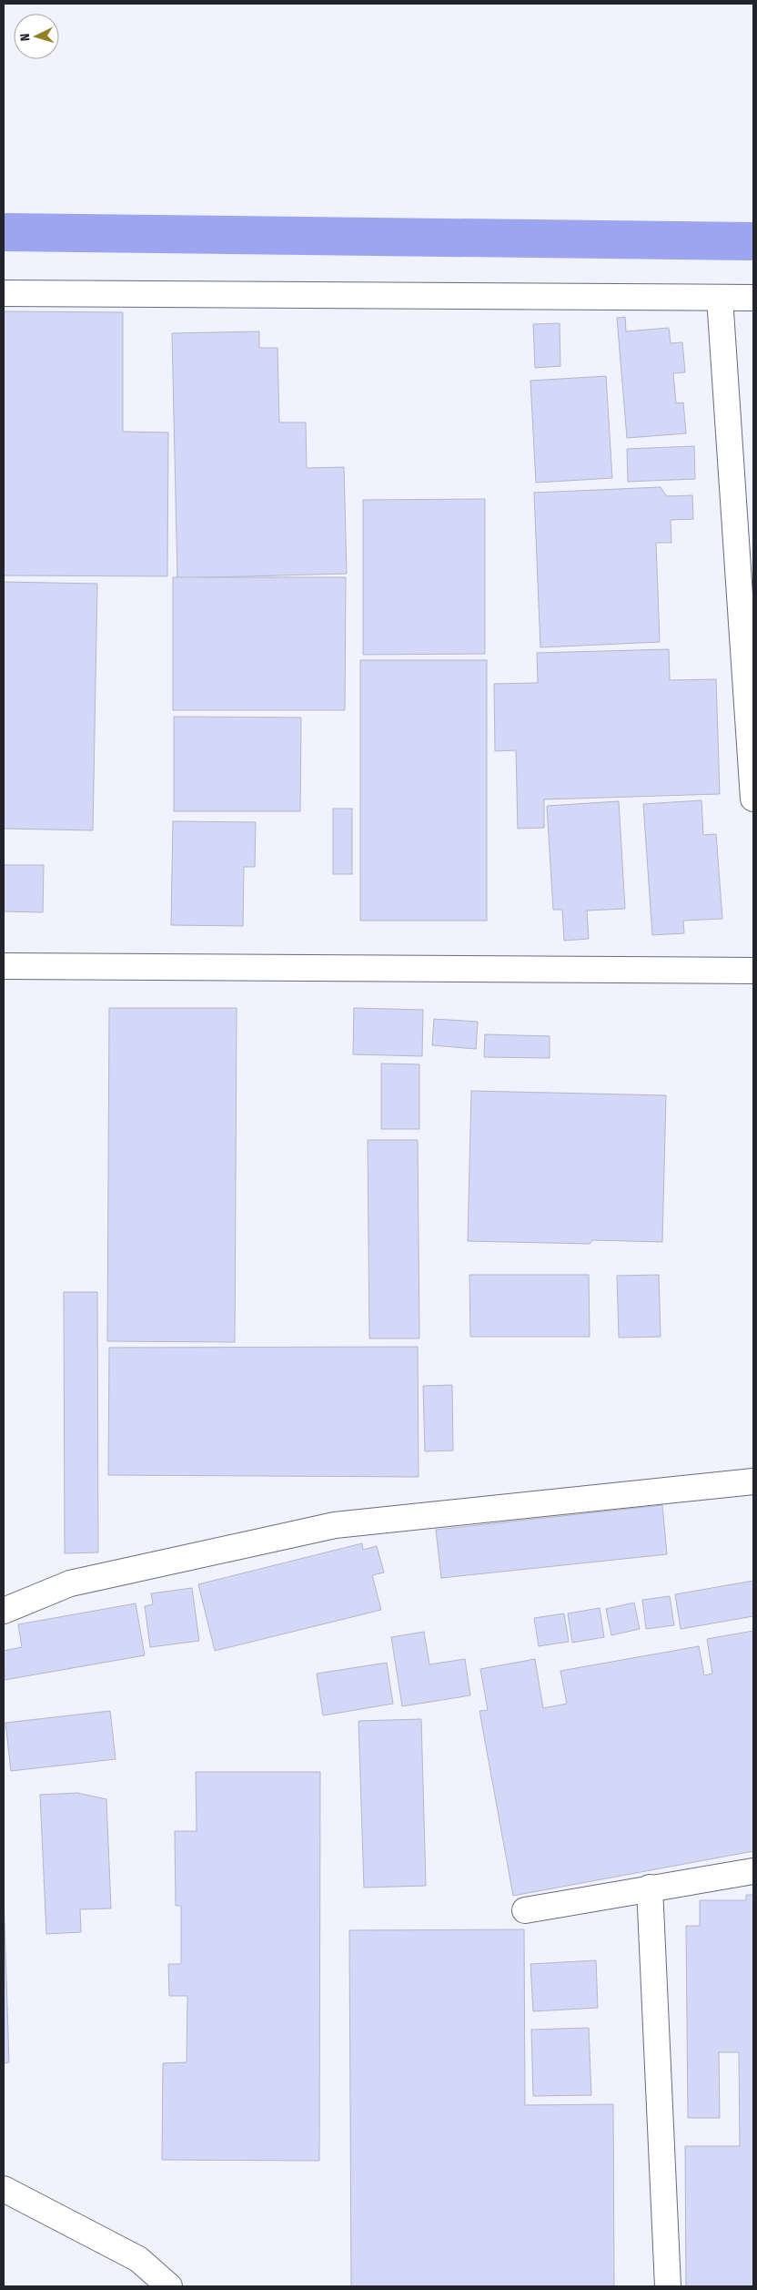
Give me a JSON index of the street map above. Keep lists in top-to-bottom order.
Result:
{
  "north": "left"
}
